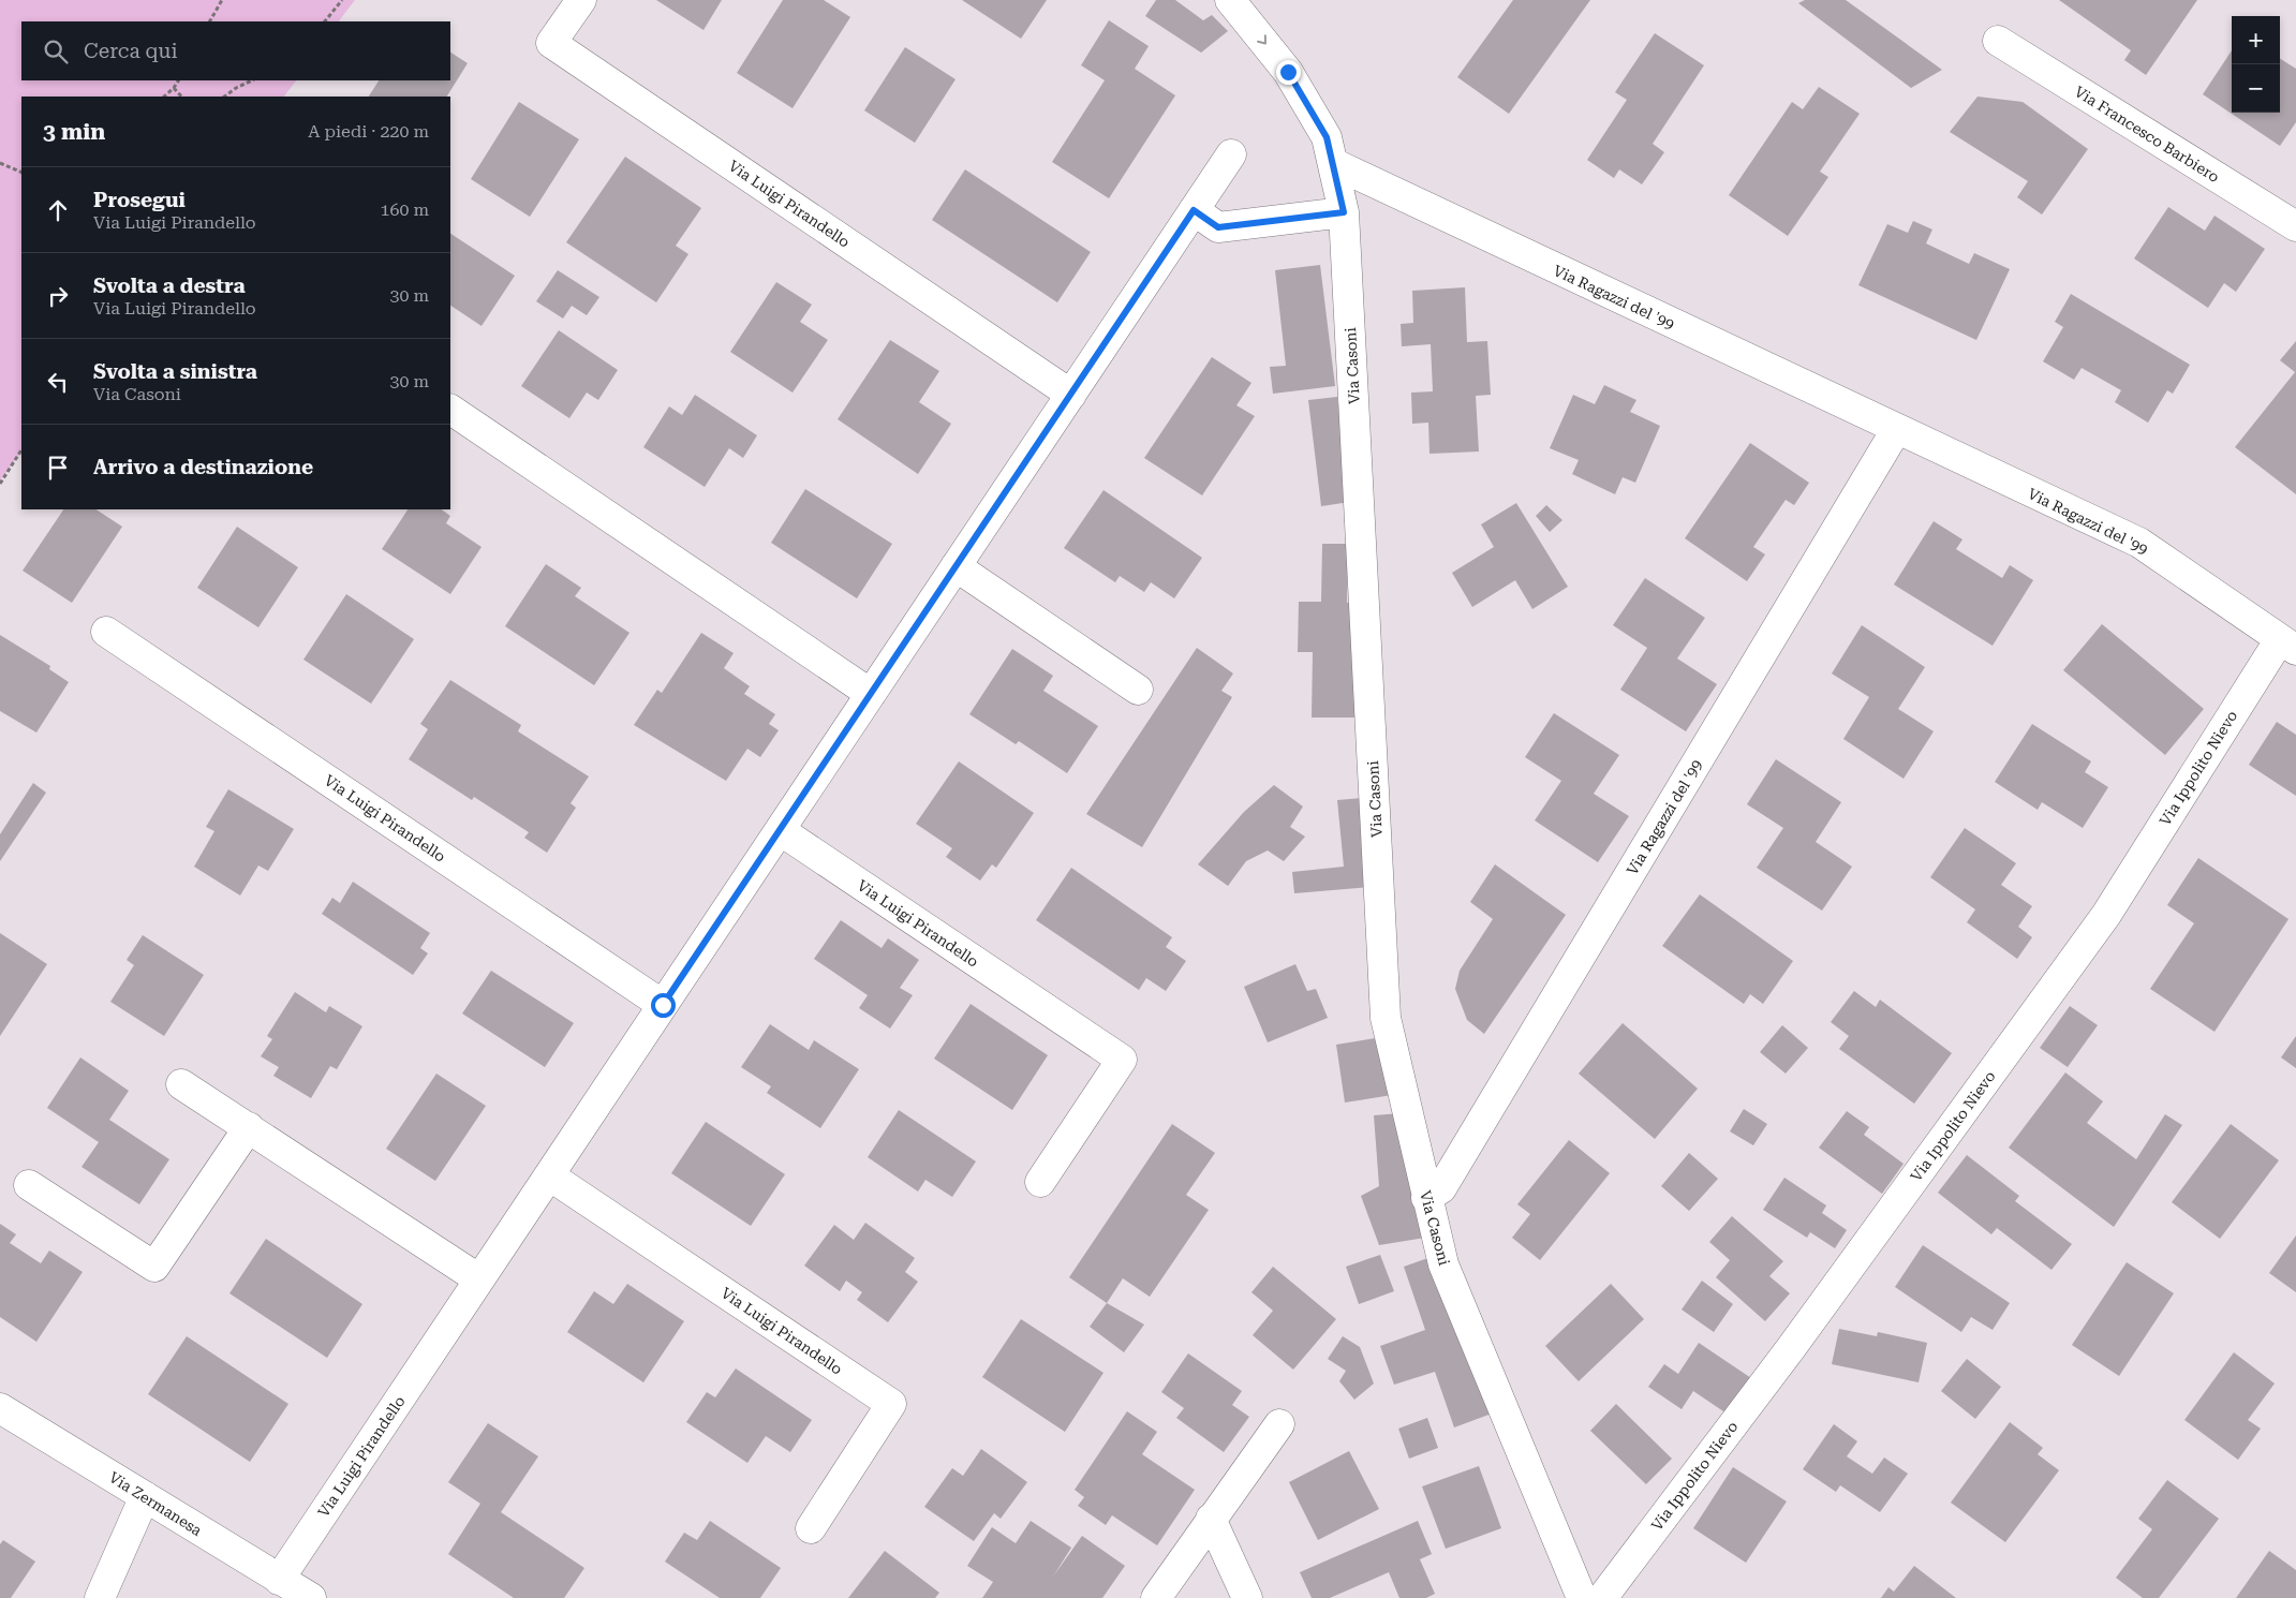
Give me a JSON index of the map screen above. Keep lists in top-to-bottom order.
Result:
{
  "streets": {
    "street": [
      "Via Francesco Barbiero",
      "Via Luigi Pirandello",
      "Via Ragazzi del '99",
      "Via Casoni",
      "Via Ippolito Nievo",
      "Via Zermanesa"
    ]
  },
  "crossings": [
    ["Via Luigi Pirandello", "Via Zermanesa"],
    ["Via Ragazzi del '99", "Via Casoni"],
    ["Via Ragazzi del '99", "Via Ippolito Nievo"]
  ],
  "page": {
    "map_buttons": ["+", "−"],
    "search": "Cerca qui",
    "heading": ["3 min", "A piedi · 220 m"],
    "list": [
      ["Prosegui", "Via Luigi Pirandello", "160 m"],
      ["Svolta a destra", "Via Luigi Pirandello", "30 m"],
      ["Svolta a sinistra", "Via Casoni", "30 m"],
      "Arrivo a destinazione"
    ]
  }
}
